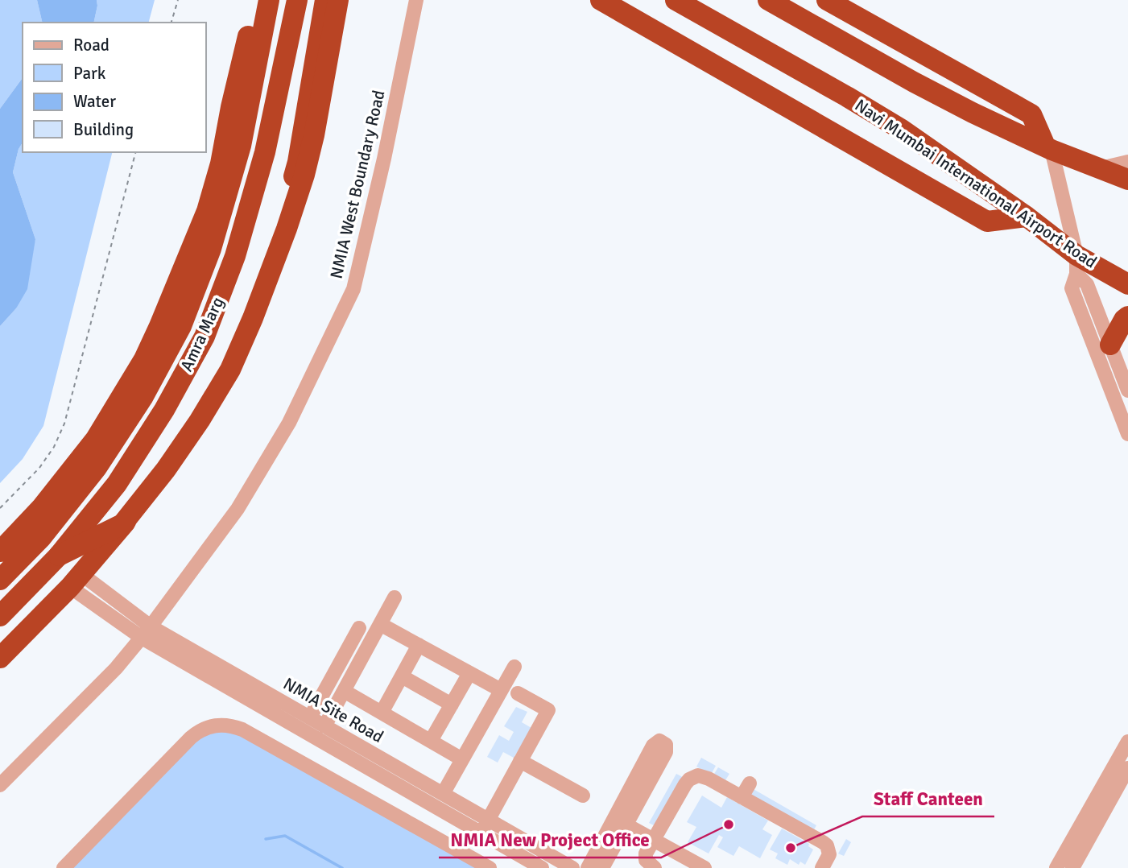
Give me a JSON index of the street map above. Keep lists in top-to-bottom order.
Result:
{
  "streets": {
    "highway": ["Navi Mumbai International Airport Road", "Amra Marg"],
    "street": ["NMIA West Boundary Road", "NMIA Site Road"]
  },
  "crossings": [
    ["NMIA West Boundary Road", "NMIA Site Road"]
  ],
  "places": ["NMIA New Project Office", "Staff Canteen"],
  "legend": [
    "Road",
    "Park",
    "Water",
    "Building"
  ]
}
